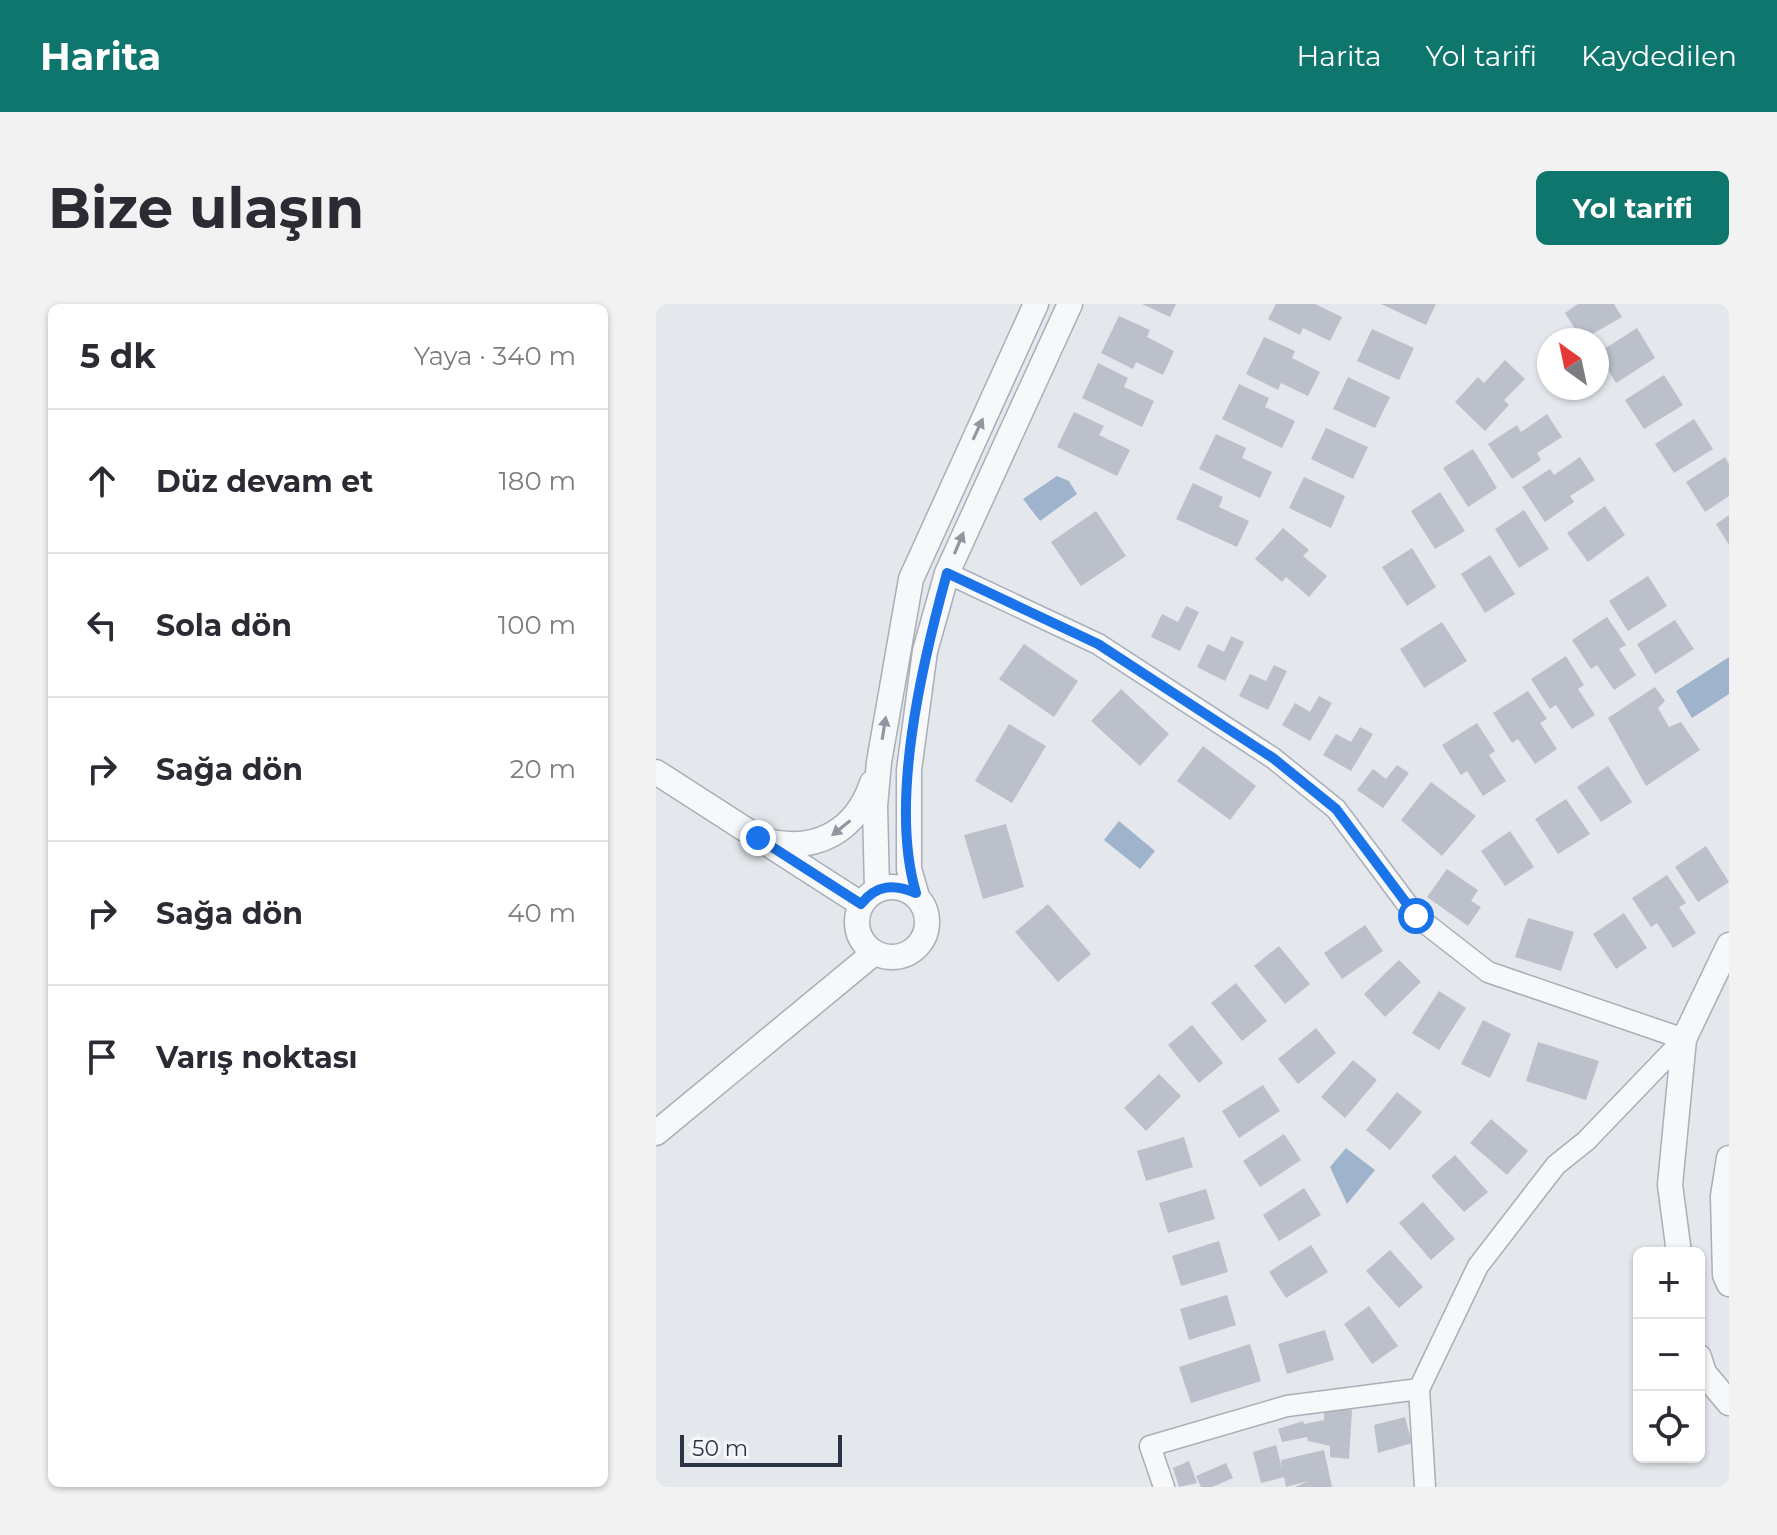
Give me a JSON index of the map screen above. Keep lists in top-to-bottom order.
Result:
{
  "scale_bar": "50 m",
  "north": "top left",
  "page": {
    "header": "Harita",
    "nav": ["Harita", "Yol tarifi", "Kaydedilen"],
    "buttons": "Yol tarifi",
    "title": "Bize ulaşın",
    "heading": ["5 dk", "Yaya · 340 m"],
    "list": [
      ["Düz devam et", "180 m"],
      ["Sola dön", "100 m"],
      ["Sağa dön", "20 m"],
      ["Sağa dön", "40 m"],
      "Varış noktası"
    ],
    "map_buttons": ["+", "−"],
    "scale": "50 m"
  }
}
